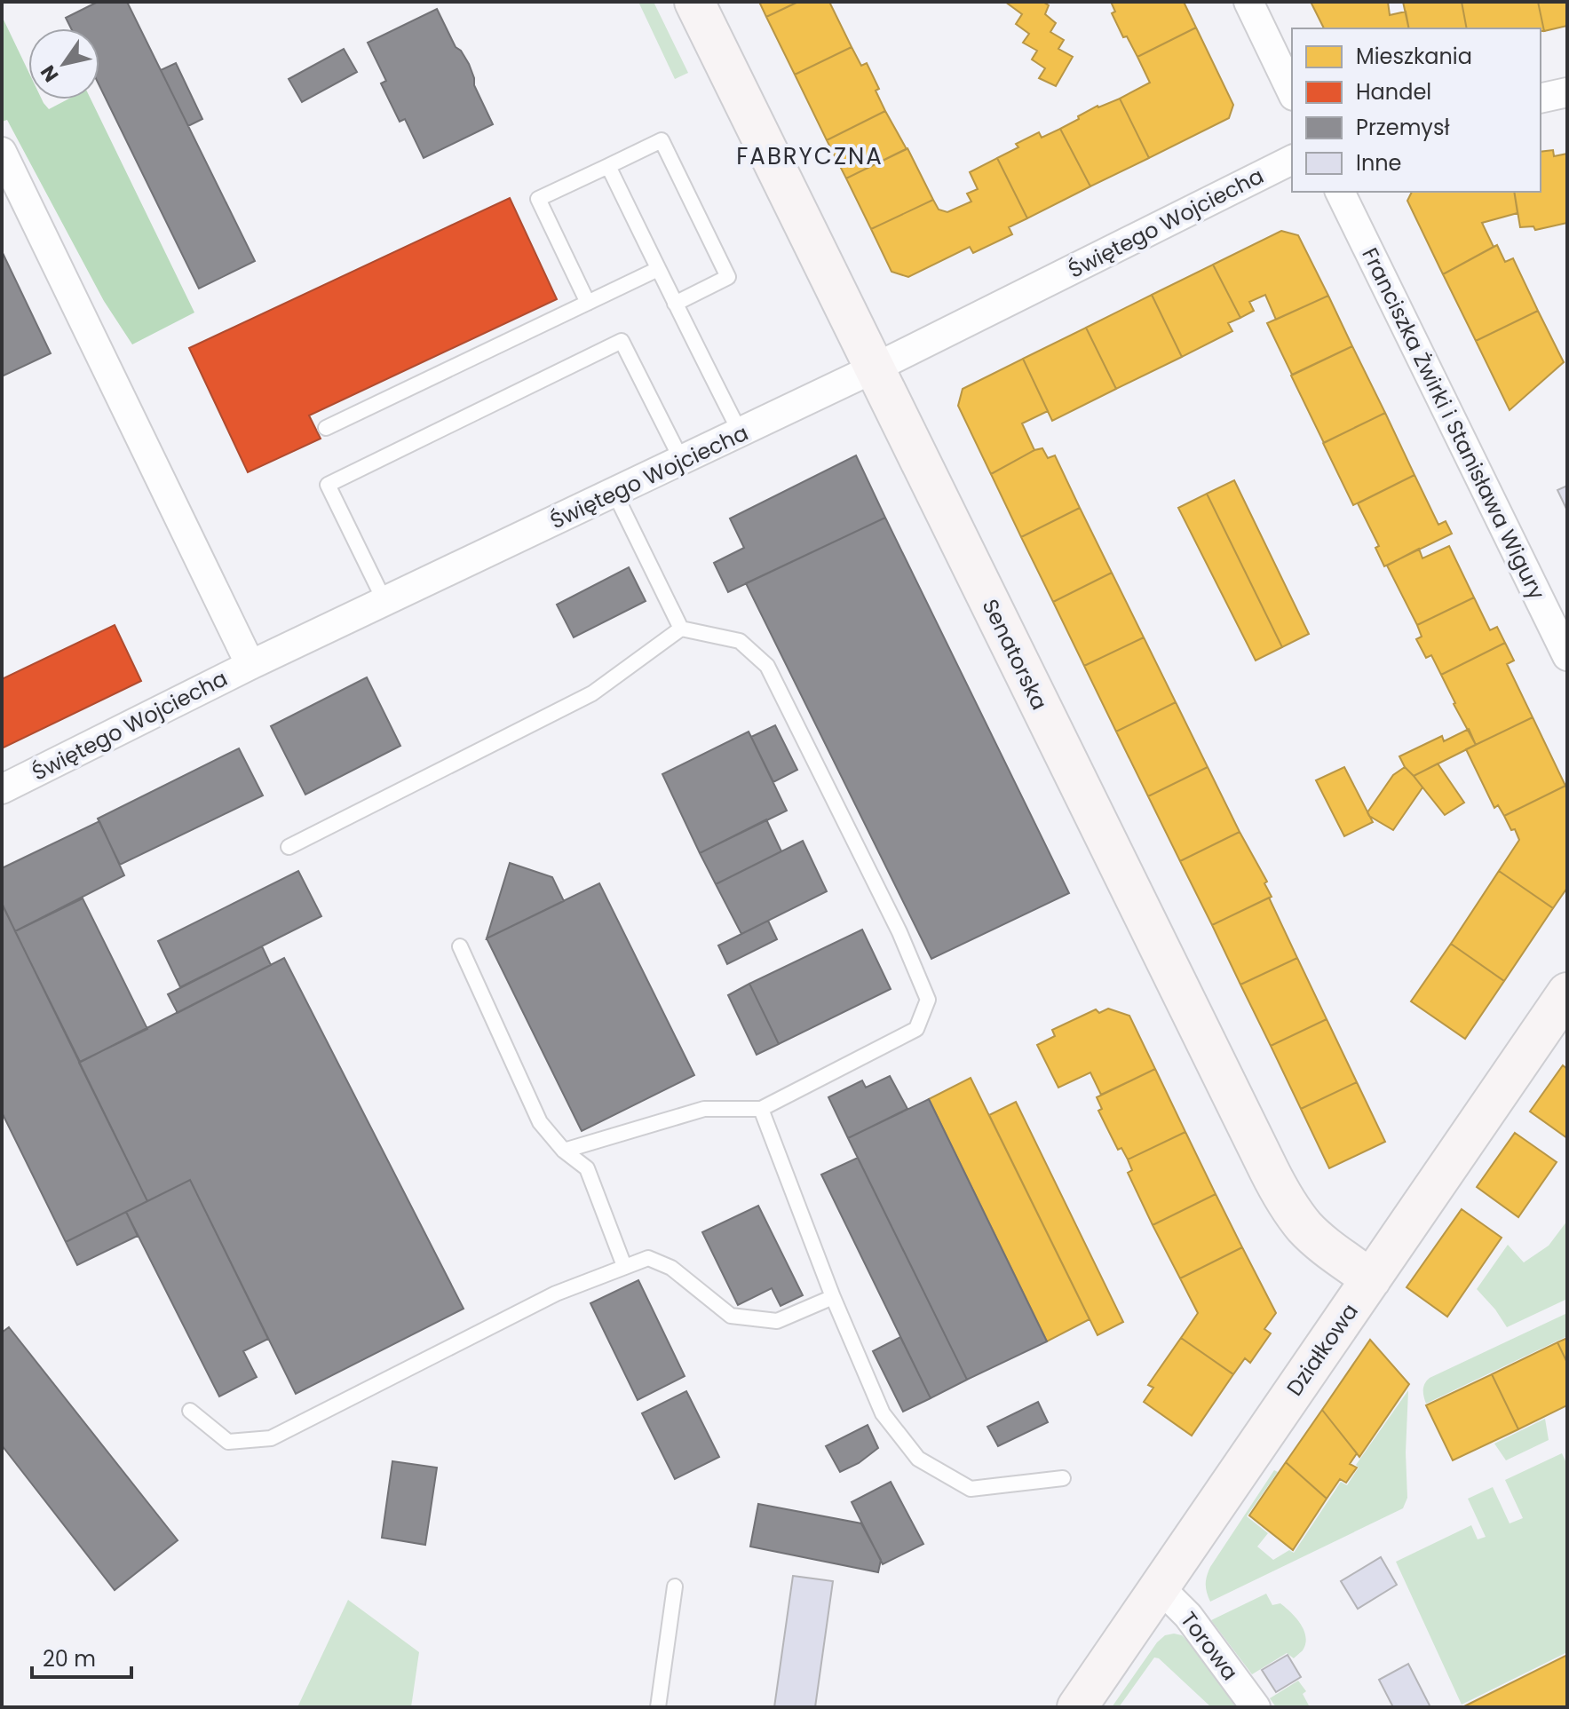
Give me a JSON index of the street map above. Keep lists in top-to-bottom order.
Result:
{
  "streets": {
    "street": [
      "Świętego Wojciecha",
      "Franciszka Żwirki i Stanisława Wigury",
      "Senatorska",
      "Działkowa",
      "Torowa"
    ]
  },
  "crossings": [
    ["Świętego Wojciecha", "Senatorska"],
    ["Senatorska", "Działkowa"],
    ["Działkowa", "Torowa"]
  ],
  "districts": ["FABRYCZNA"],
  "legend": [
    "Mieszkania",
    "Handel",
    "Przemysł",
    "Inne"
  ],
  "scale_bar": "20 m",
  "north": "bottom left"
}
